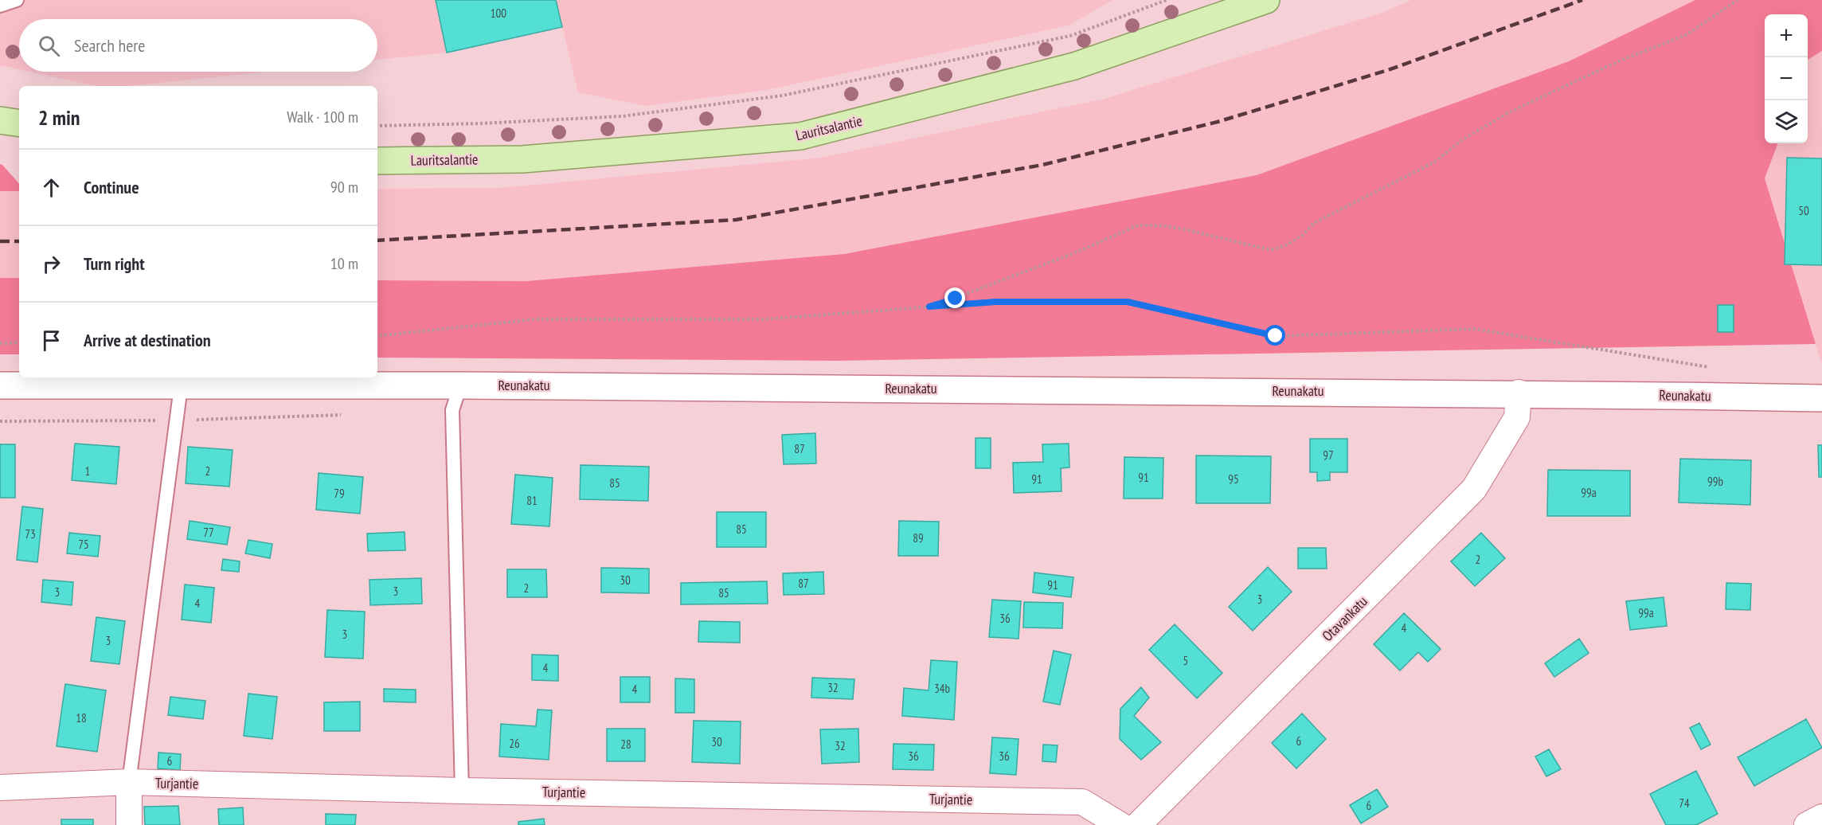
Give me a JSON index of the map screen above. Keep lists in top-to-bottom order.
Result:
{
  "streets": {
    "main road": ["Lauritsalantie", "Reunakatu"],
    "street": ["Otavankatu", "Turjantie"]
  },
  "crossings": [
    ["Reunakatu", "Otavankatu"]
  ],
  "house_numbers": [
    "100",
    "50",
    "87",
    "97",
    "1",
    "2",
    "91",
    "91",
    "95",
    "99b",
    "85",
    "99a",
    "79",
    "81",
    "85",
    "77",
    "73",
    "89",
    "75",
    "2",
    "30",
    "87",
    "91",
    "2",
    "3",
    "3",
    "85",
    "3",
    "4",
    "99a",
    "36",
    "4",
    "3",
    "3",
    "5",
    "4",
    "32",
    "34b",
    "4",
    "18",
    "6",
    "30",
    "26",
    "28",
    "32",
    "36",
    "36",
    "6",
    "74",
    "6"
  ],
  "page": {
    "map_buttons": ["+", "−"],
    "search": "Search here",
    "heading": ["2 min", "Walk · 100 m"],
    "list": [
      ["Continue", "90 m"],
      ["Turn right", "10 m"],
      "Arrive at destination"
    ]
  }
}
